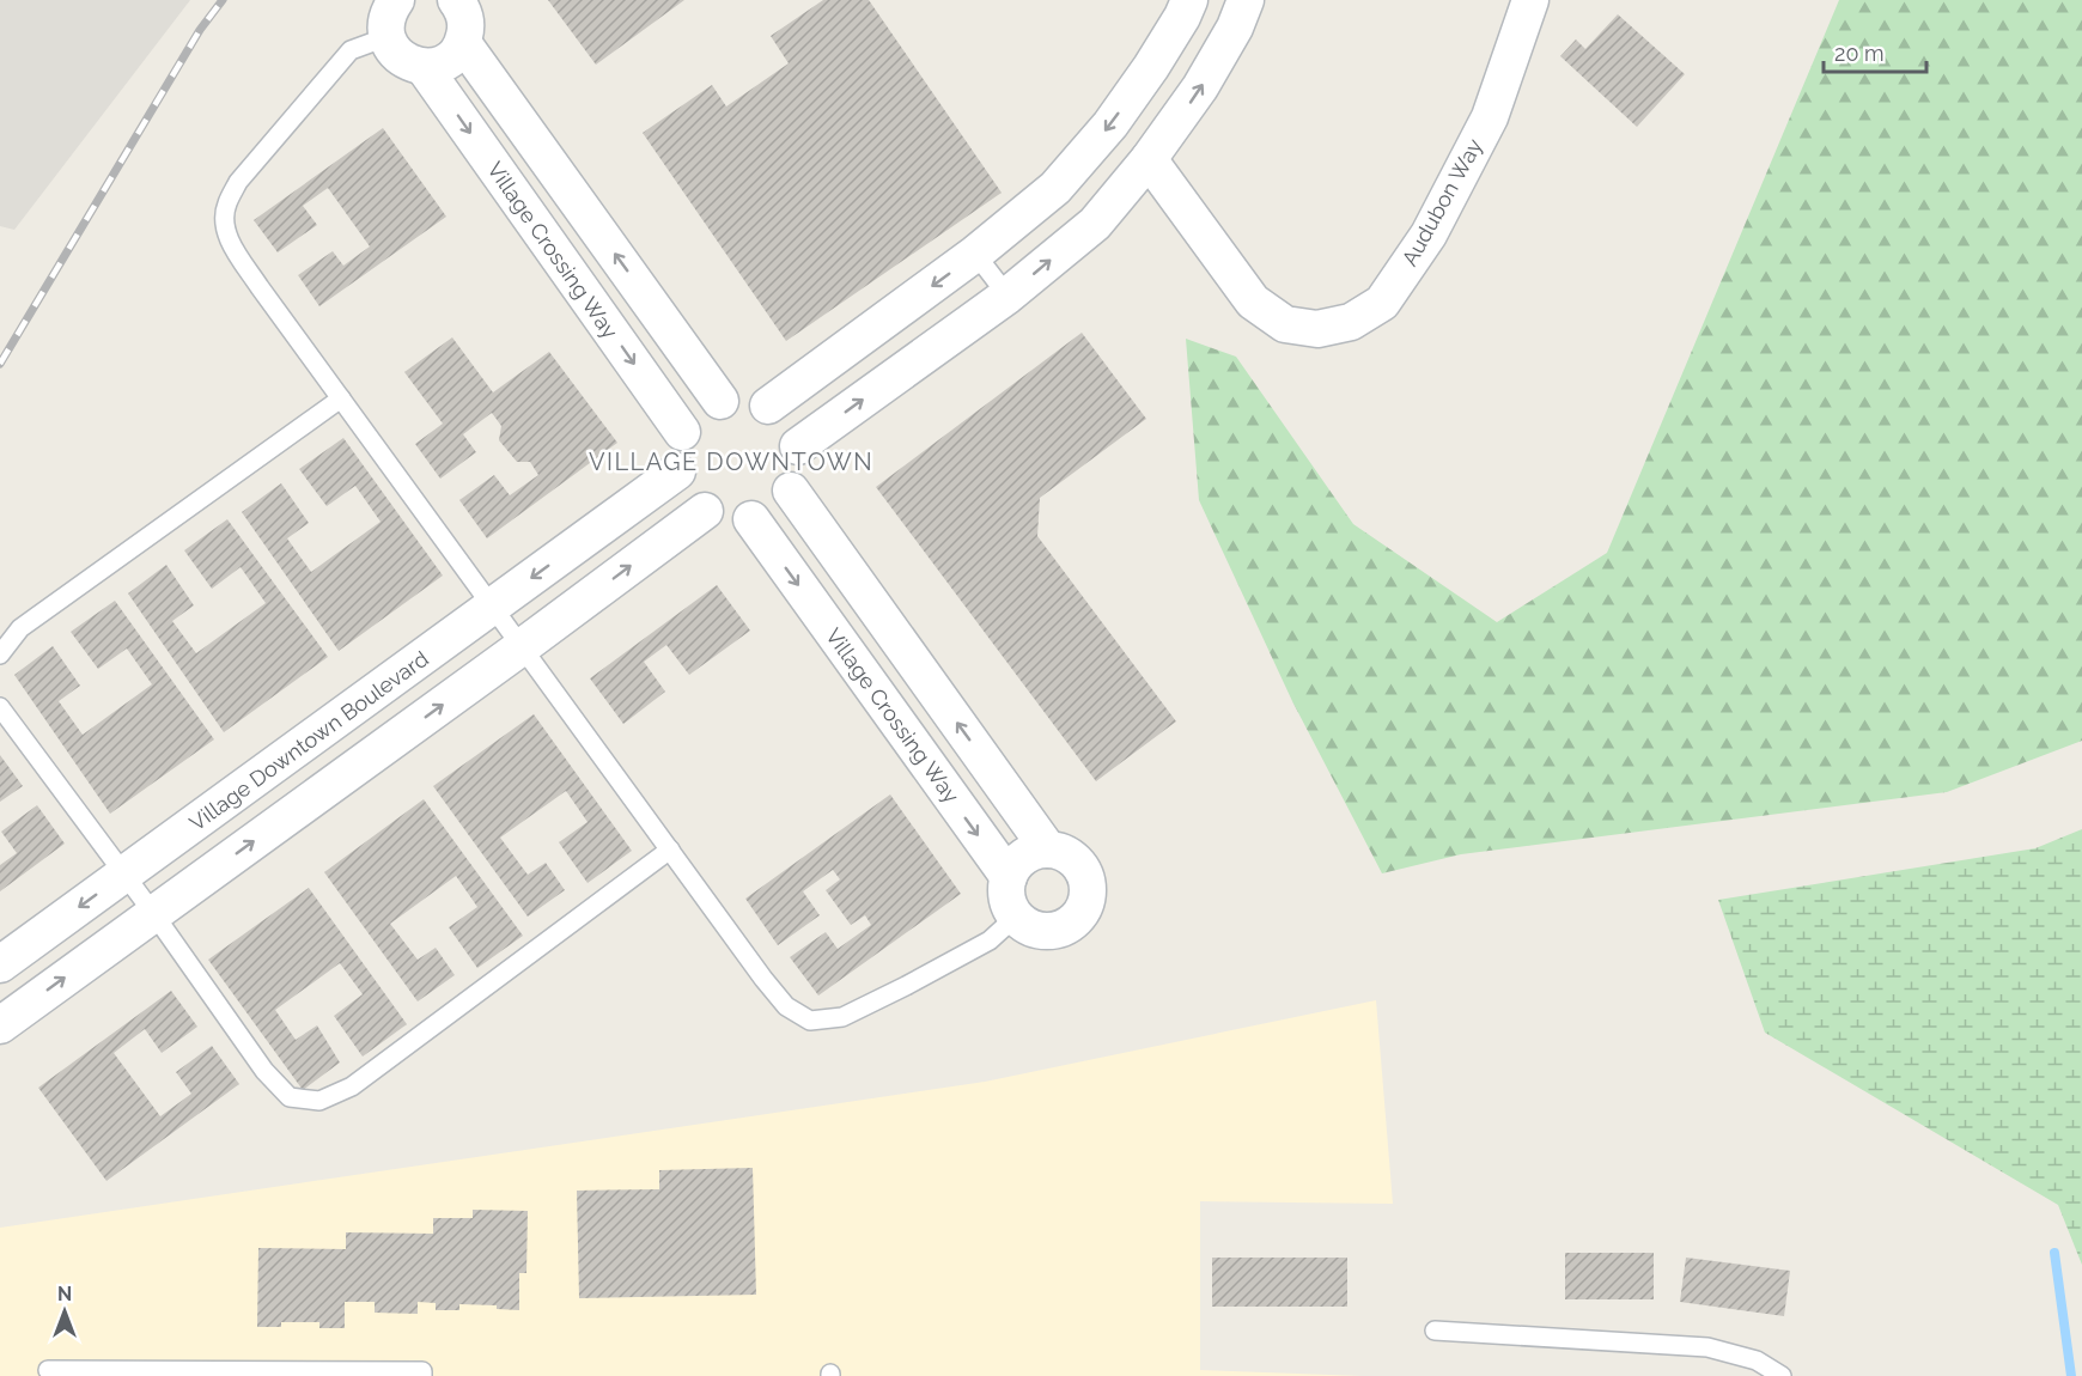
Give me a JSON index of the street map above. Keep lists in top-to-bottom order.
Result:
{
  "streets": {
    "street": ["Audubon Way", "Village Crossing Way", "Village Downtown Boulevard"]
  },
  "crossings": [
    ["Village Crossing Way", "Village Downtown Boulevard"]
  ],
  "districts": ["VILLAGE DOWNTOWN"],
  "scale_bar": "20 m",
  "north": "top"
}
